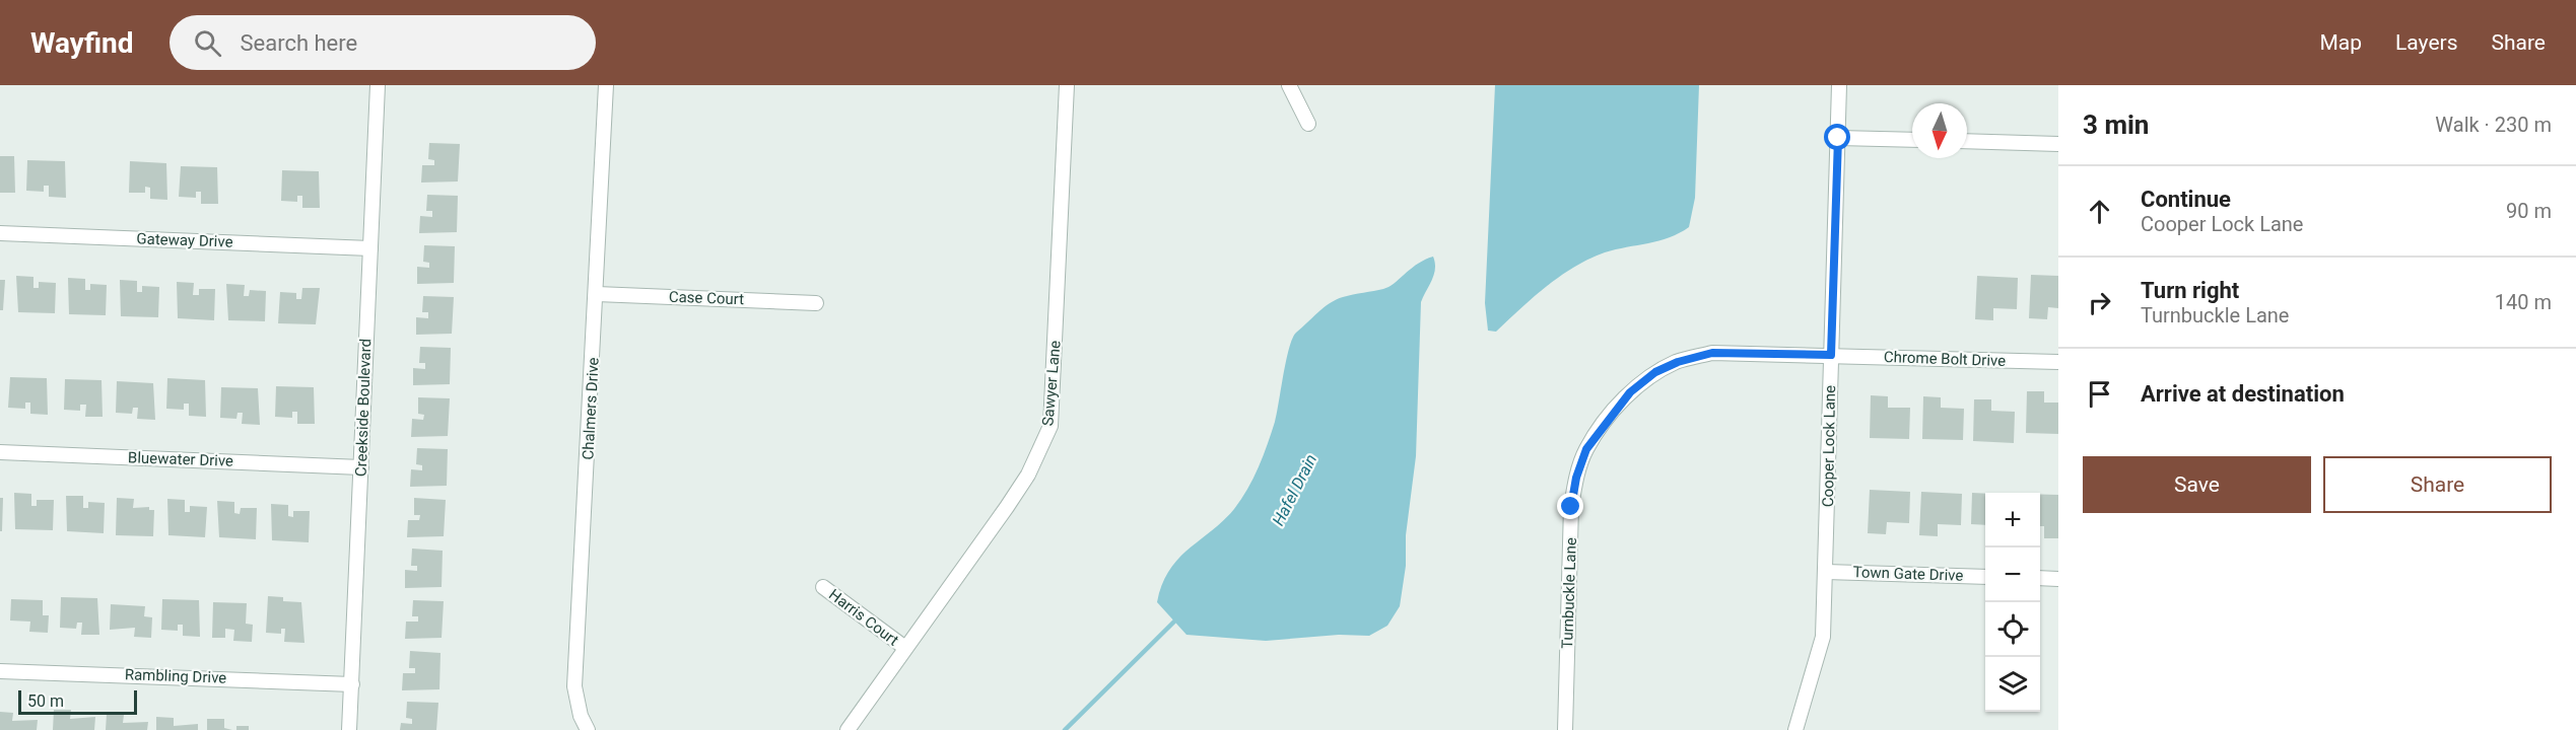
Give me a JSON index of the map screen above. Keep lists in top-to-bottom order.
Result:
{
  "streets": {
    "street": [
      "Gateway Drive",
      "Case Court",
      "Chrome Bolt Drive",
      "Sawyer Lane",
      "Creekside Boulevard",
      "Chalmers Drive",
      "Cooper Lock Lane",
      "Bluewater Drive",
      "Town Gate Drive",
      "Turnbuckle Lane",
      "Harris Court",
      "Rambling Drive"
    ]
  },
  "crossings": [
    ["Gateway Drive", "Creekside Boulevard"],
    ["Case Court", "Chalmers Drive"],
    ["Chrome Bolt Drive", "Cooper Lock Lane"],
    ["Chrome Bolt Drive", "Turnbuckle Lane"],
    ["Sawyer Lane", "Harris Court"],
    ["Creekside Boulevard", "Bluewater Drive"],
    ["Creekside Boulevard", "Rambling Drive"],
    ["Cooper Lock Lane", "Town Gate Drive"],
    ["Cooper Lock Lane", "Turnbuckle Lane"]
  ],
  "water": ["Hafel Drain"],
  "scale_bar": "50 m",
  "north": "bottom",
  "page": {
    "header": "Wayfind",
    "search": "Search here",
    "nav": ["Map", "Layers", "Share"],
    "heading": ["3 min", "Walk · 230 m"],
    "list": [
      ["Continue", "Cooper Lock Lane", "90 m"],
      ["Turn right", "Turnbuckle Lane", "140 m"],
      "Arrive at destination"
    ],
    "buttons": ["Save", "Share"],
    "map_buttons": ["+", "−"],
    "scale": "50 m"
  }
}
